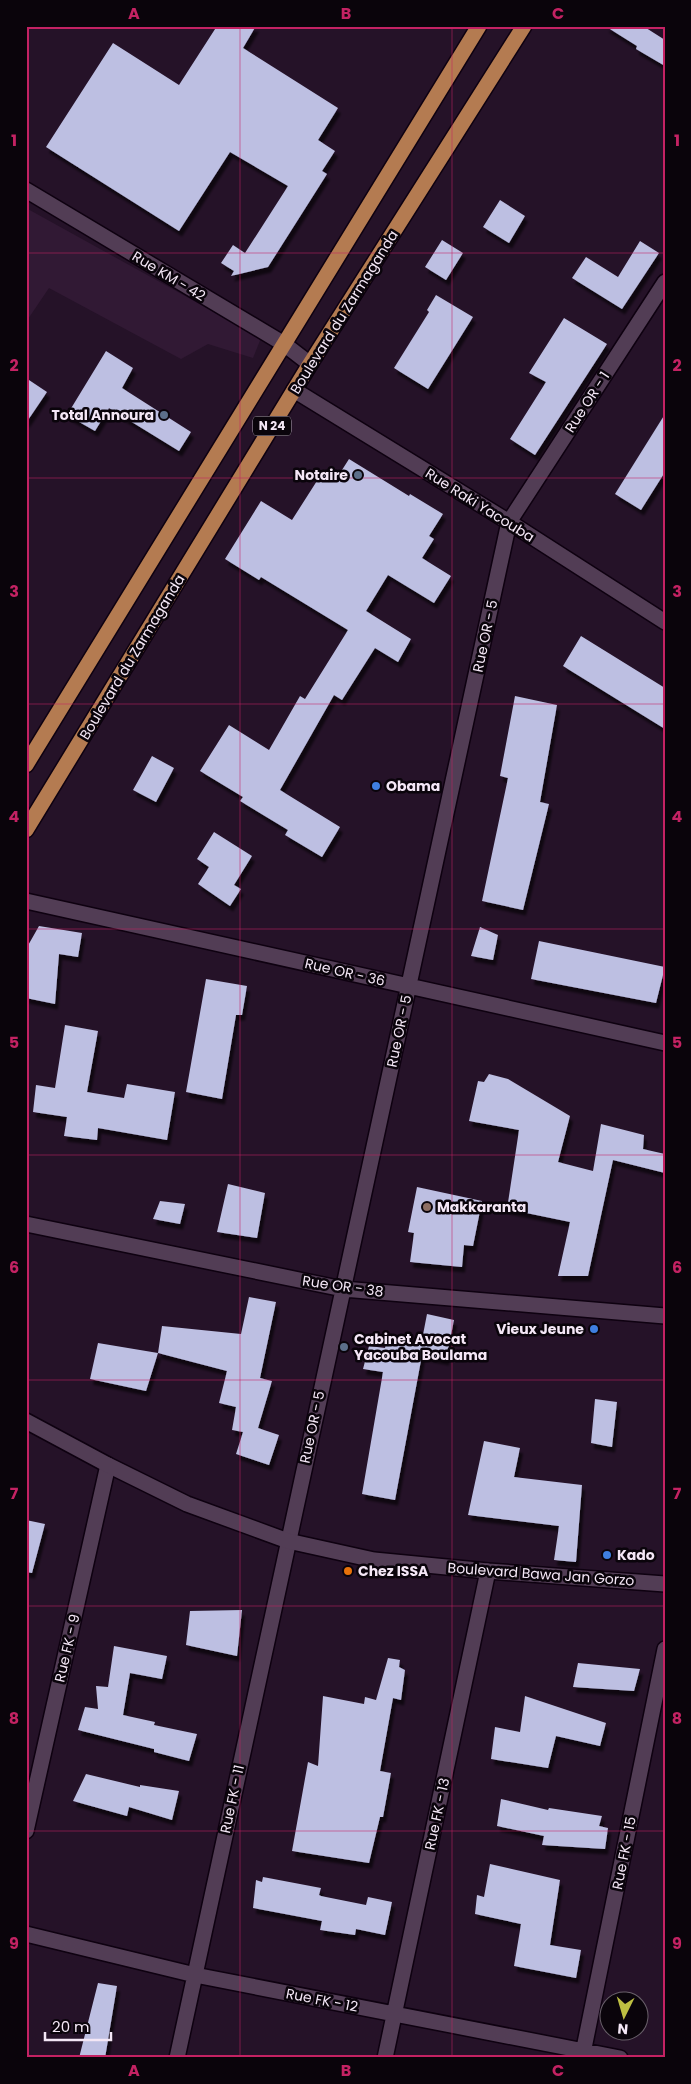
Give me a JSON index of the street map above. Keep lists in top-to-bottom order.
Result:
{
  "streets": {
    "main road": ["Boulevard du Zarmaganda", "N 24"],
    "street": [
      "Rue KM - 42",
      "Rue OR - 1",
      "Rue Raki Yacouba",
      "Rue OR - 5",
      "Rue OR - 36",
      "Rue OR - 38",
      "Boulevard Bawa Jan Gorzo",
      "Rue FK - 9",
      "Rue FK - 11",
      "Rue FK - 13",
      "Rue FK - 15",
      "Rue FK - 12"
    ]
  },
  "crossings": [
    ["Rue KM - 42", "Boulevard du Zarmaganda"],
    ["Rue KM - 42", "N 24"],
    ["Boulevard du Zarmaganda", "Rue Raki Yacouba"],
    ["Rue OR - 1", "Rue Raki Yacouba"],
    ["Rue OR - 1", "Rue OR - 5"],
    ["Rue Raki Yacouba", "Rue OR - 5"],
    ["Rue OR - 5", "Rue OR - 36"],
    ["Rue OR - 5", "Rue OR - 38"],
    ["Rue OR - 5", "Boulevard Bawa Jan Gorzo"],
    ["Rue OR - 5", "Rue FK - 11"],
    ["Boulevard Bawa Jan Gorzo", "Rue FK - 9"],
    ["Boulevard Bawa Jan Gorzo", "Rue FK - 11"],
    ["Boulevard Bawa Jan Gorzo", "Rue FK - 13"],
    ["Rue FK - 11", "Rue FK - 12"],
    ["Rue FK - 13", "Rue FK - 12"],
    ["Rue FK - 15", "Rue FK - 12"]
  ],
  "places": [
    "Total Annoura",
    "Notaire",
    "Obama",
    "Makkaranta",
    "Vieux Jeune",
    "Cabinet Avocat Yacouba Boulama",
    "Kado",
    "Chez ISSA"
  ],
  "scale_bar": "20 m",
  "north": "bottom",
  "grid": {
    "columns": ["A", "B", "C"],
    "rows": [
      "1",
      "2",
      "3",
      "4",
      "5",
      "6",
      "7",
      "8",
      "9"
    ]
  }
}
